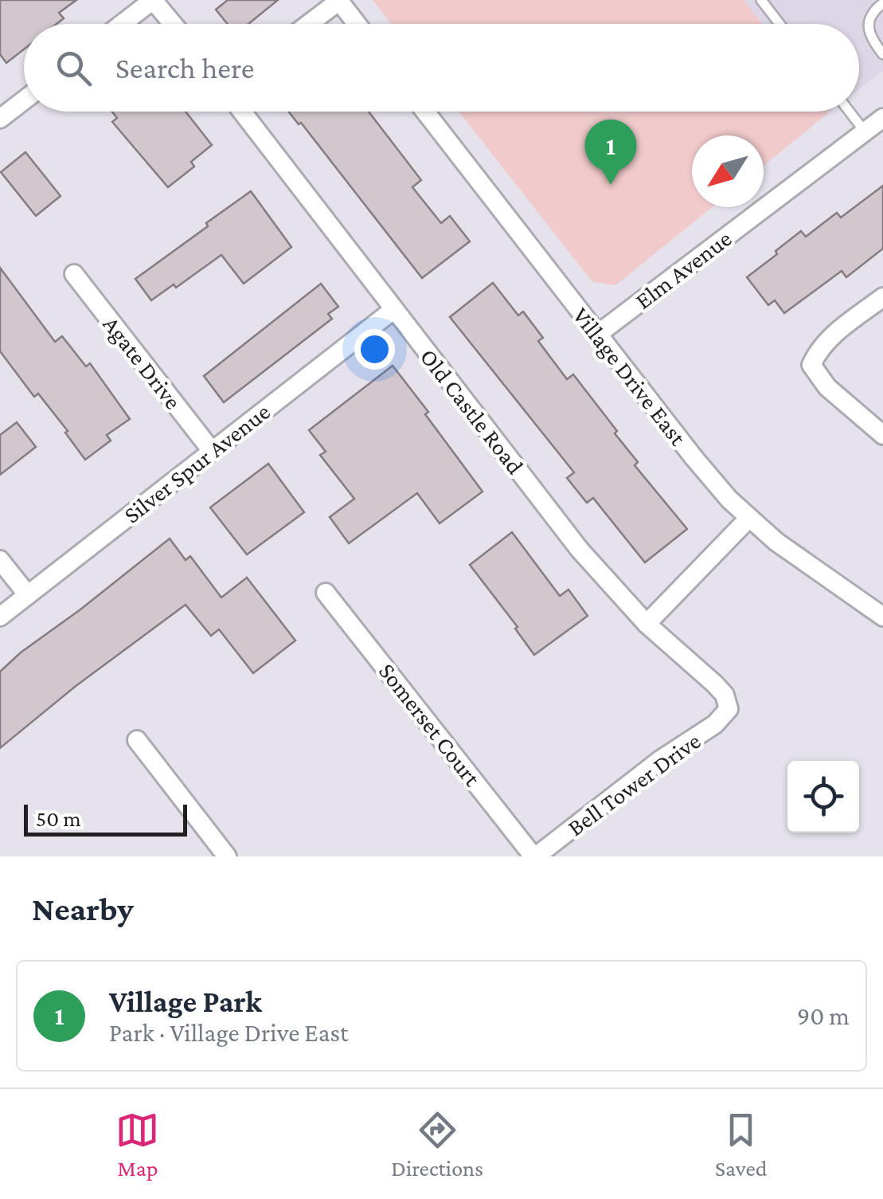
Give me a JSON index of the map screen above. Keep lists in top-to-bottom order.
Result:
{
  "streets": {
    "street": [
      "Elm Avenue",
      "Agate Drive",
      "Village Drive East",
      "Old Castle Road",
      "Silver Spur Avenue",
      "Somerset Court",
      "Bell Tower Drive"
    ]
  },
  "crossings": [
    ["Elm Avenue", "Village Drive East"],
    ["Agate Drive", "Silver Spur Avenue"],
    ["Old Castle Road", "Silver Spur Avenue"],
    ["Old Castle Road", "Bell Tower Drive"],
    ["Somerset Court", "Bell Tower Drive"]
  ],
  "scale_bar": "50 m",
  "north": "bottom left",
  "page": {
    "search": "Search here",
    "pins": "1",
    "scale": "50 m",
    "heading": "Nearby",
    "list": [
      {
        "mark": "1",
        "name": "Village Park",
        "note": "Park · Village Drive East",
        "value": "90 m"
      }
    ],
    "nav": ["Map", "Directions", "Saved"]
  }
}
